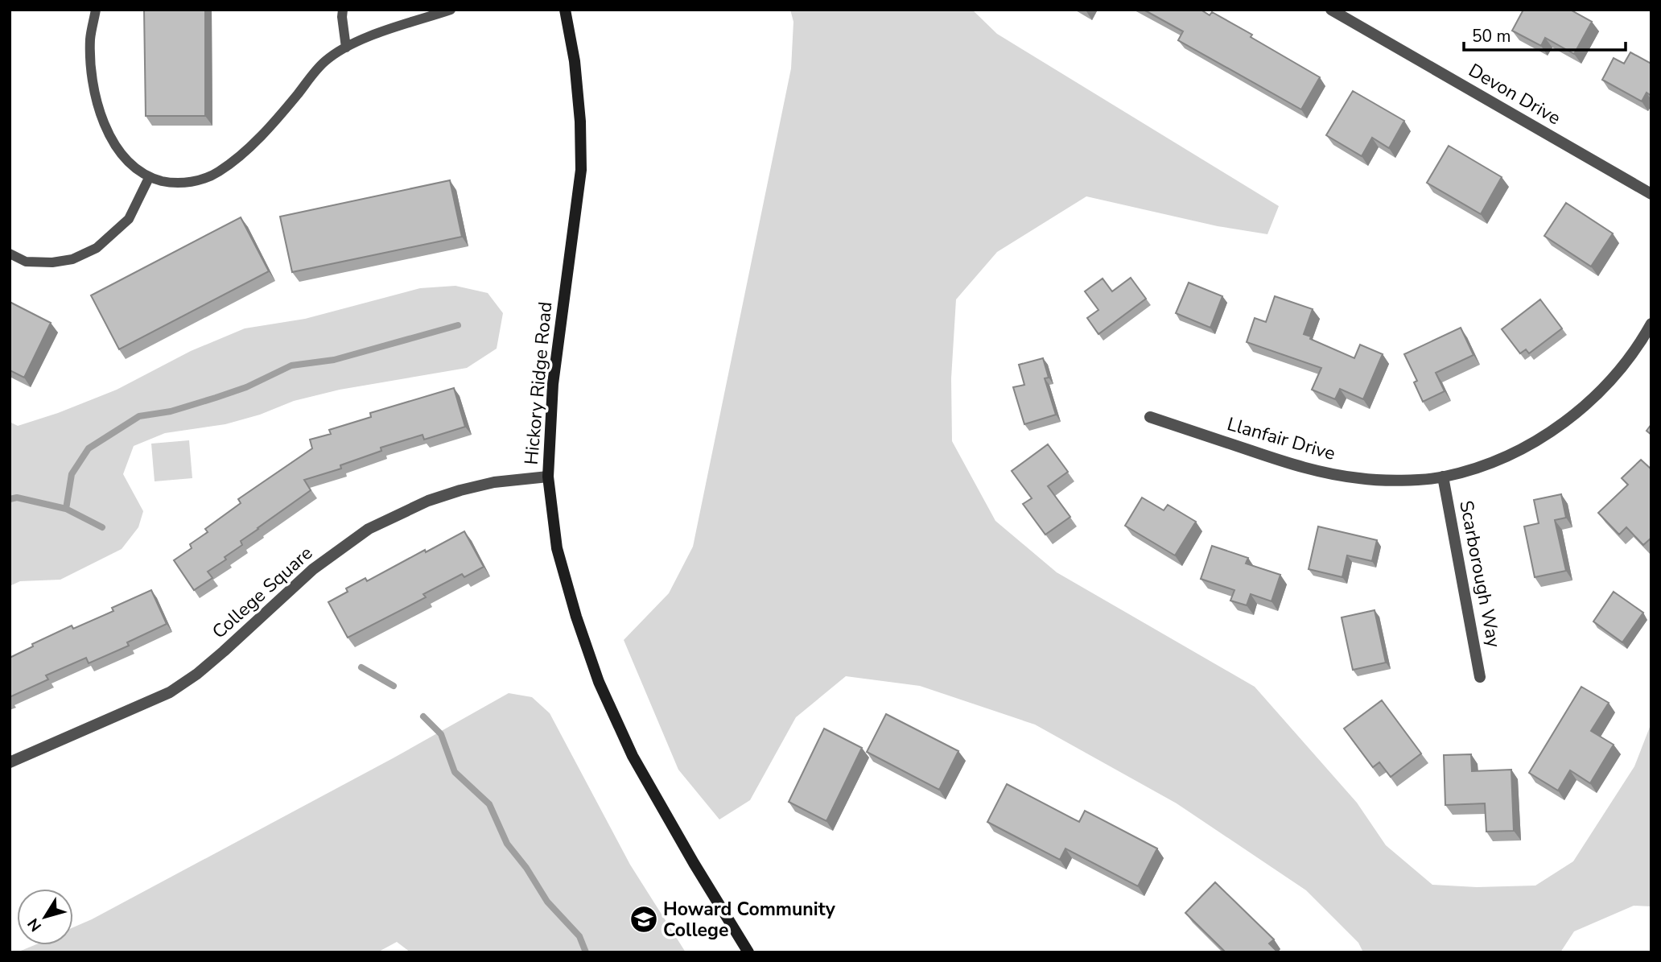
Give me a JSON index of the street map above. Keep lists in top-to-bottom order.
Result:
{
  "streets": {
    "street": [
      "Devon Drive",
      "Hickory Ridge Road",
      "Llanfair Drive",
      "Scarborough Way",
      "College Square"
    ]
  },
  "crossings": [
    ["Hickory Ridge Road", "College Square"],
    ["Llanfair Drive", "Scarborough Way"]
  ],
  "places": {
    "school or university": ["Howard Community College"]
  },
  "scale_bar": "50 m",
  "north": "bottom left"
}
